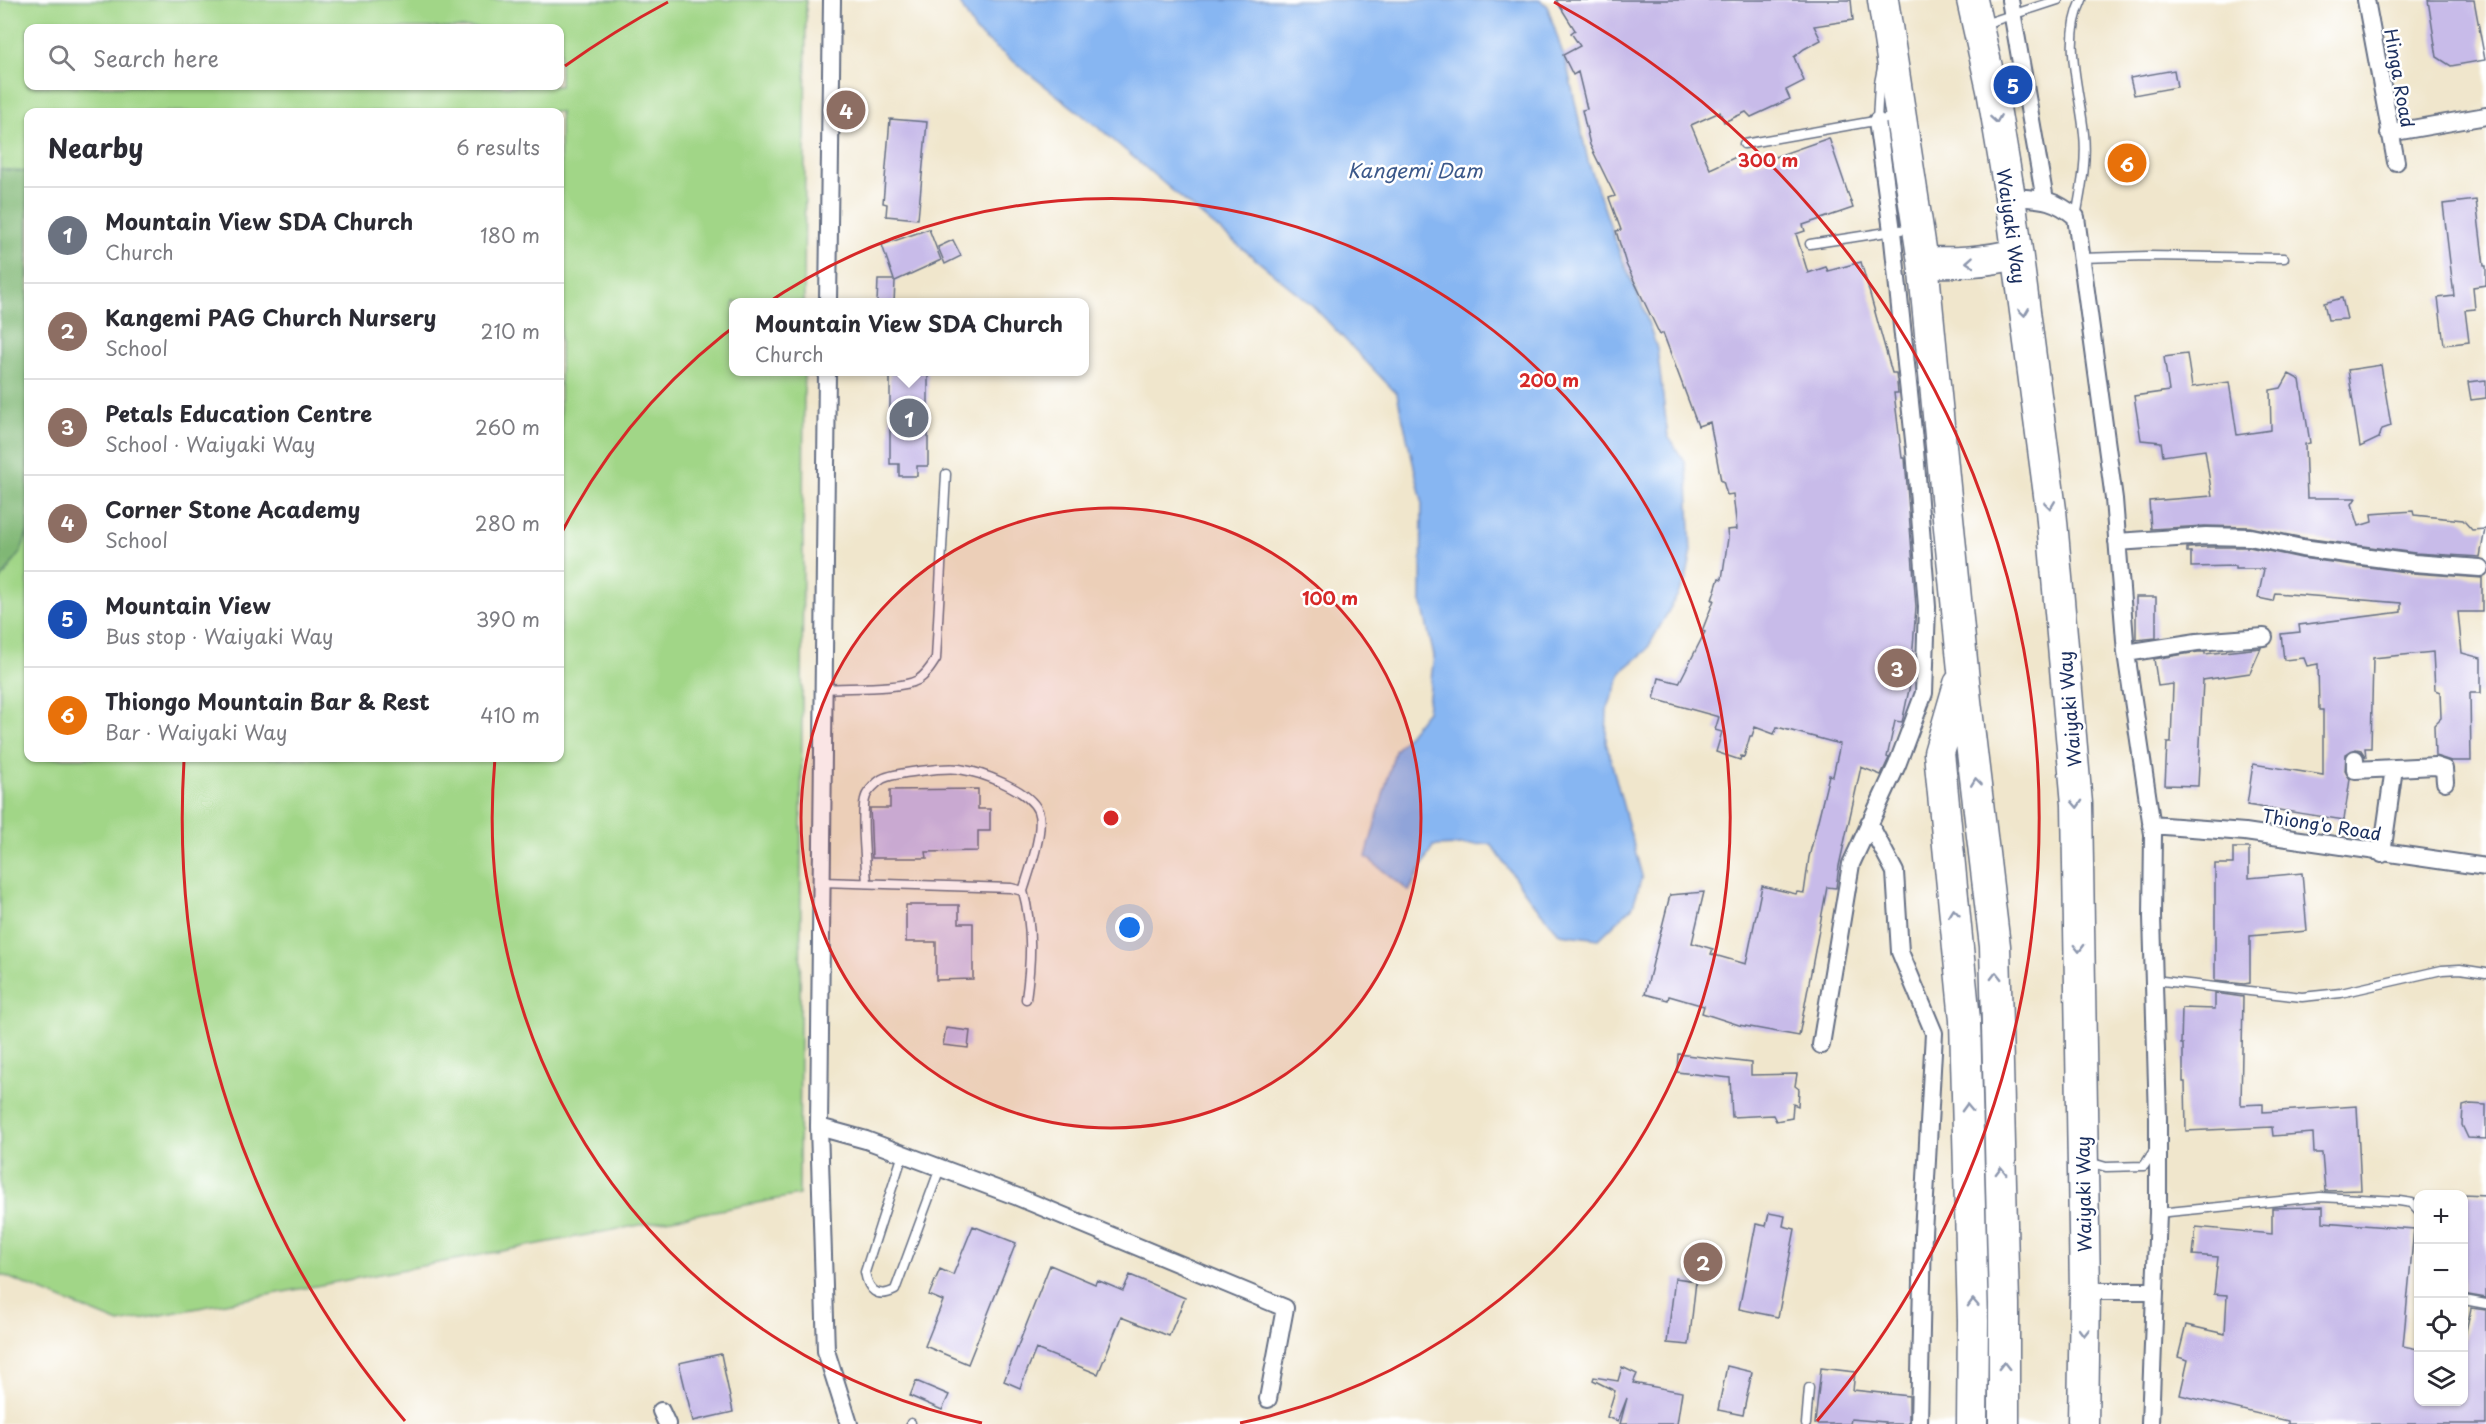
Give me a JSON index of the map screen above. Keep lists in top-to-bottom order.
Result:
{
  "streets": {
    "highway": ["Waiyaki Way"],
    "street": ["Hinga Road", "Thiong'o Road"]
  },
  "water": ["Kangemi Dam"],
  "page": {
    "search": "Search here",
    "pins": [
      "5",
      "4",
      "6",
      "1",
      "3",
      "2"
    ],
    "heading": ["Nearby", "6 results"],
    "list": [
      {
        "mark": "1",
        "name": "Mountain View SDA Church",
        "note": "Church",
        "value": "180 m"
      },
      {
        "mark": "2",
        "name": "Kangemi PAG Church Nursery",
        "note": "School",
        "value": "210 m"
      },
      {
        "mark": "3",
        "name": "Petals Education Centre",
        "note": "School · Waiyaki Way",
        "value": "260 m"
      },
      {
        "mark": "4",
        "name": "Corner Stone Academy",
        "note": "School",
        "value": "280 m"
      },
      {
        "mark": "5",
        "name": "Mountain View",
        "note": "Bus stop · Waiyaki Way",
        "value": "390 m"
      },
      {
        "mark": "6",
        "name": "Thiongo Mountain Bar & Rest",
        "note": "Bar · Waiyaki Way",
        "value": "410 m"
      }
    ],
    "popup": ["Mountain View SDA Church", "Church"],
    "map_buttons": ["+", "−"]
  },
  "rings": ["300 m", "200 m", "100 m"]
}
